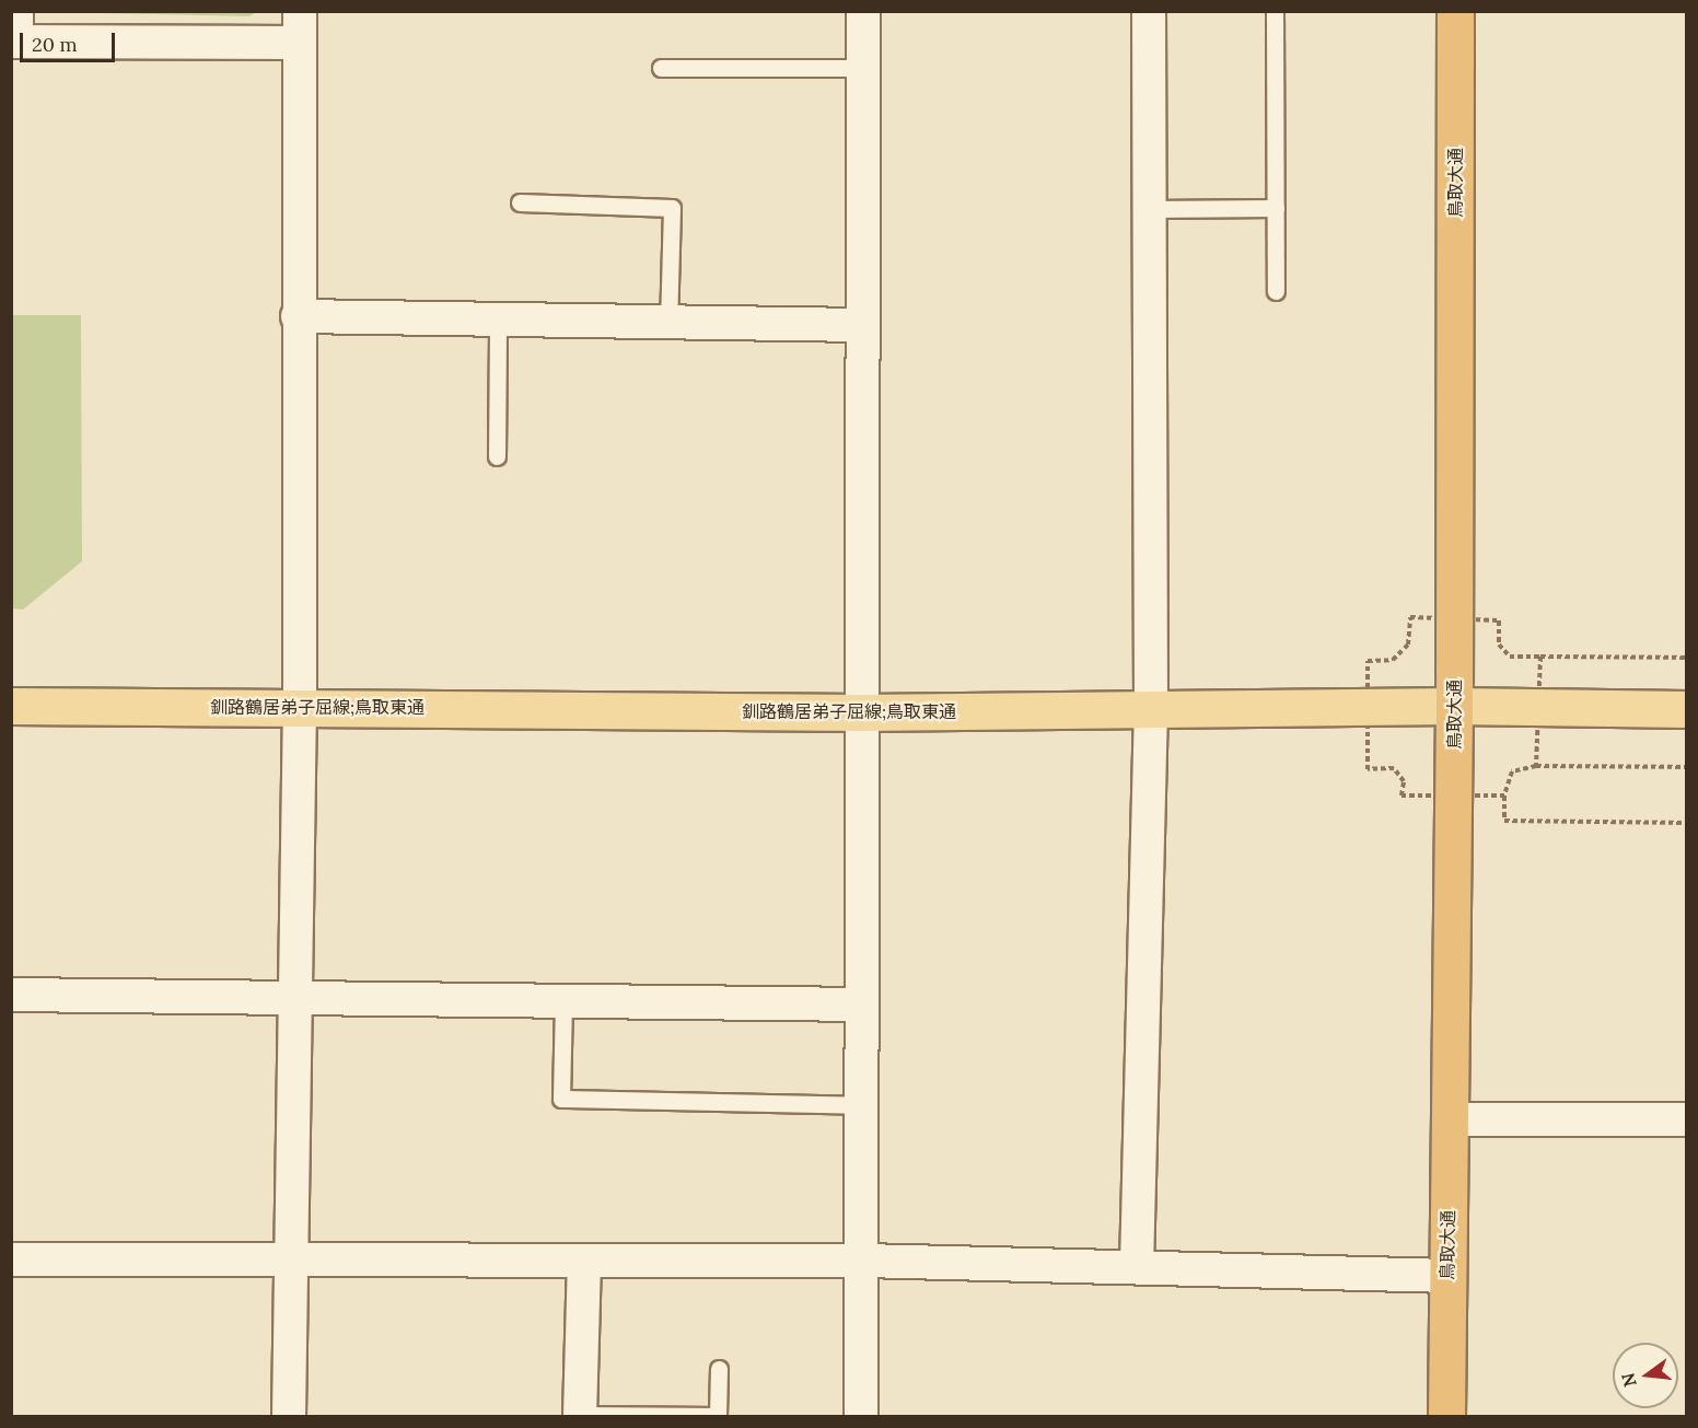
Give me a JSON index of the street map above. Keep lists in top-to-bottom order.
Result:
{
  "streets": {
    "highway": ["鳥取大通"],
    "main road": ["釧路鶴居弟子屈線;鳥取東通"]
  },
  "crossings": [
    ["鳥取大通", "釧路鶴居弟子屈線;鳥取東通"]
  ],
  "scale_bar": "20 m",
  "north": "left"
}
